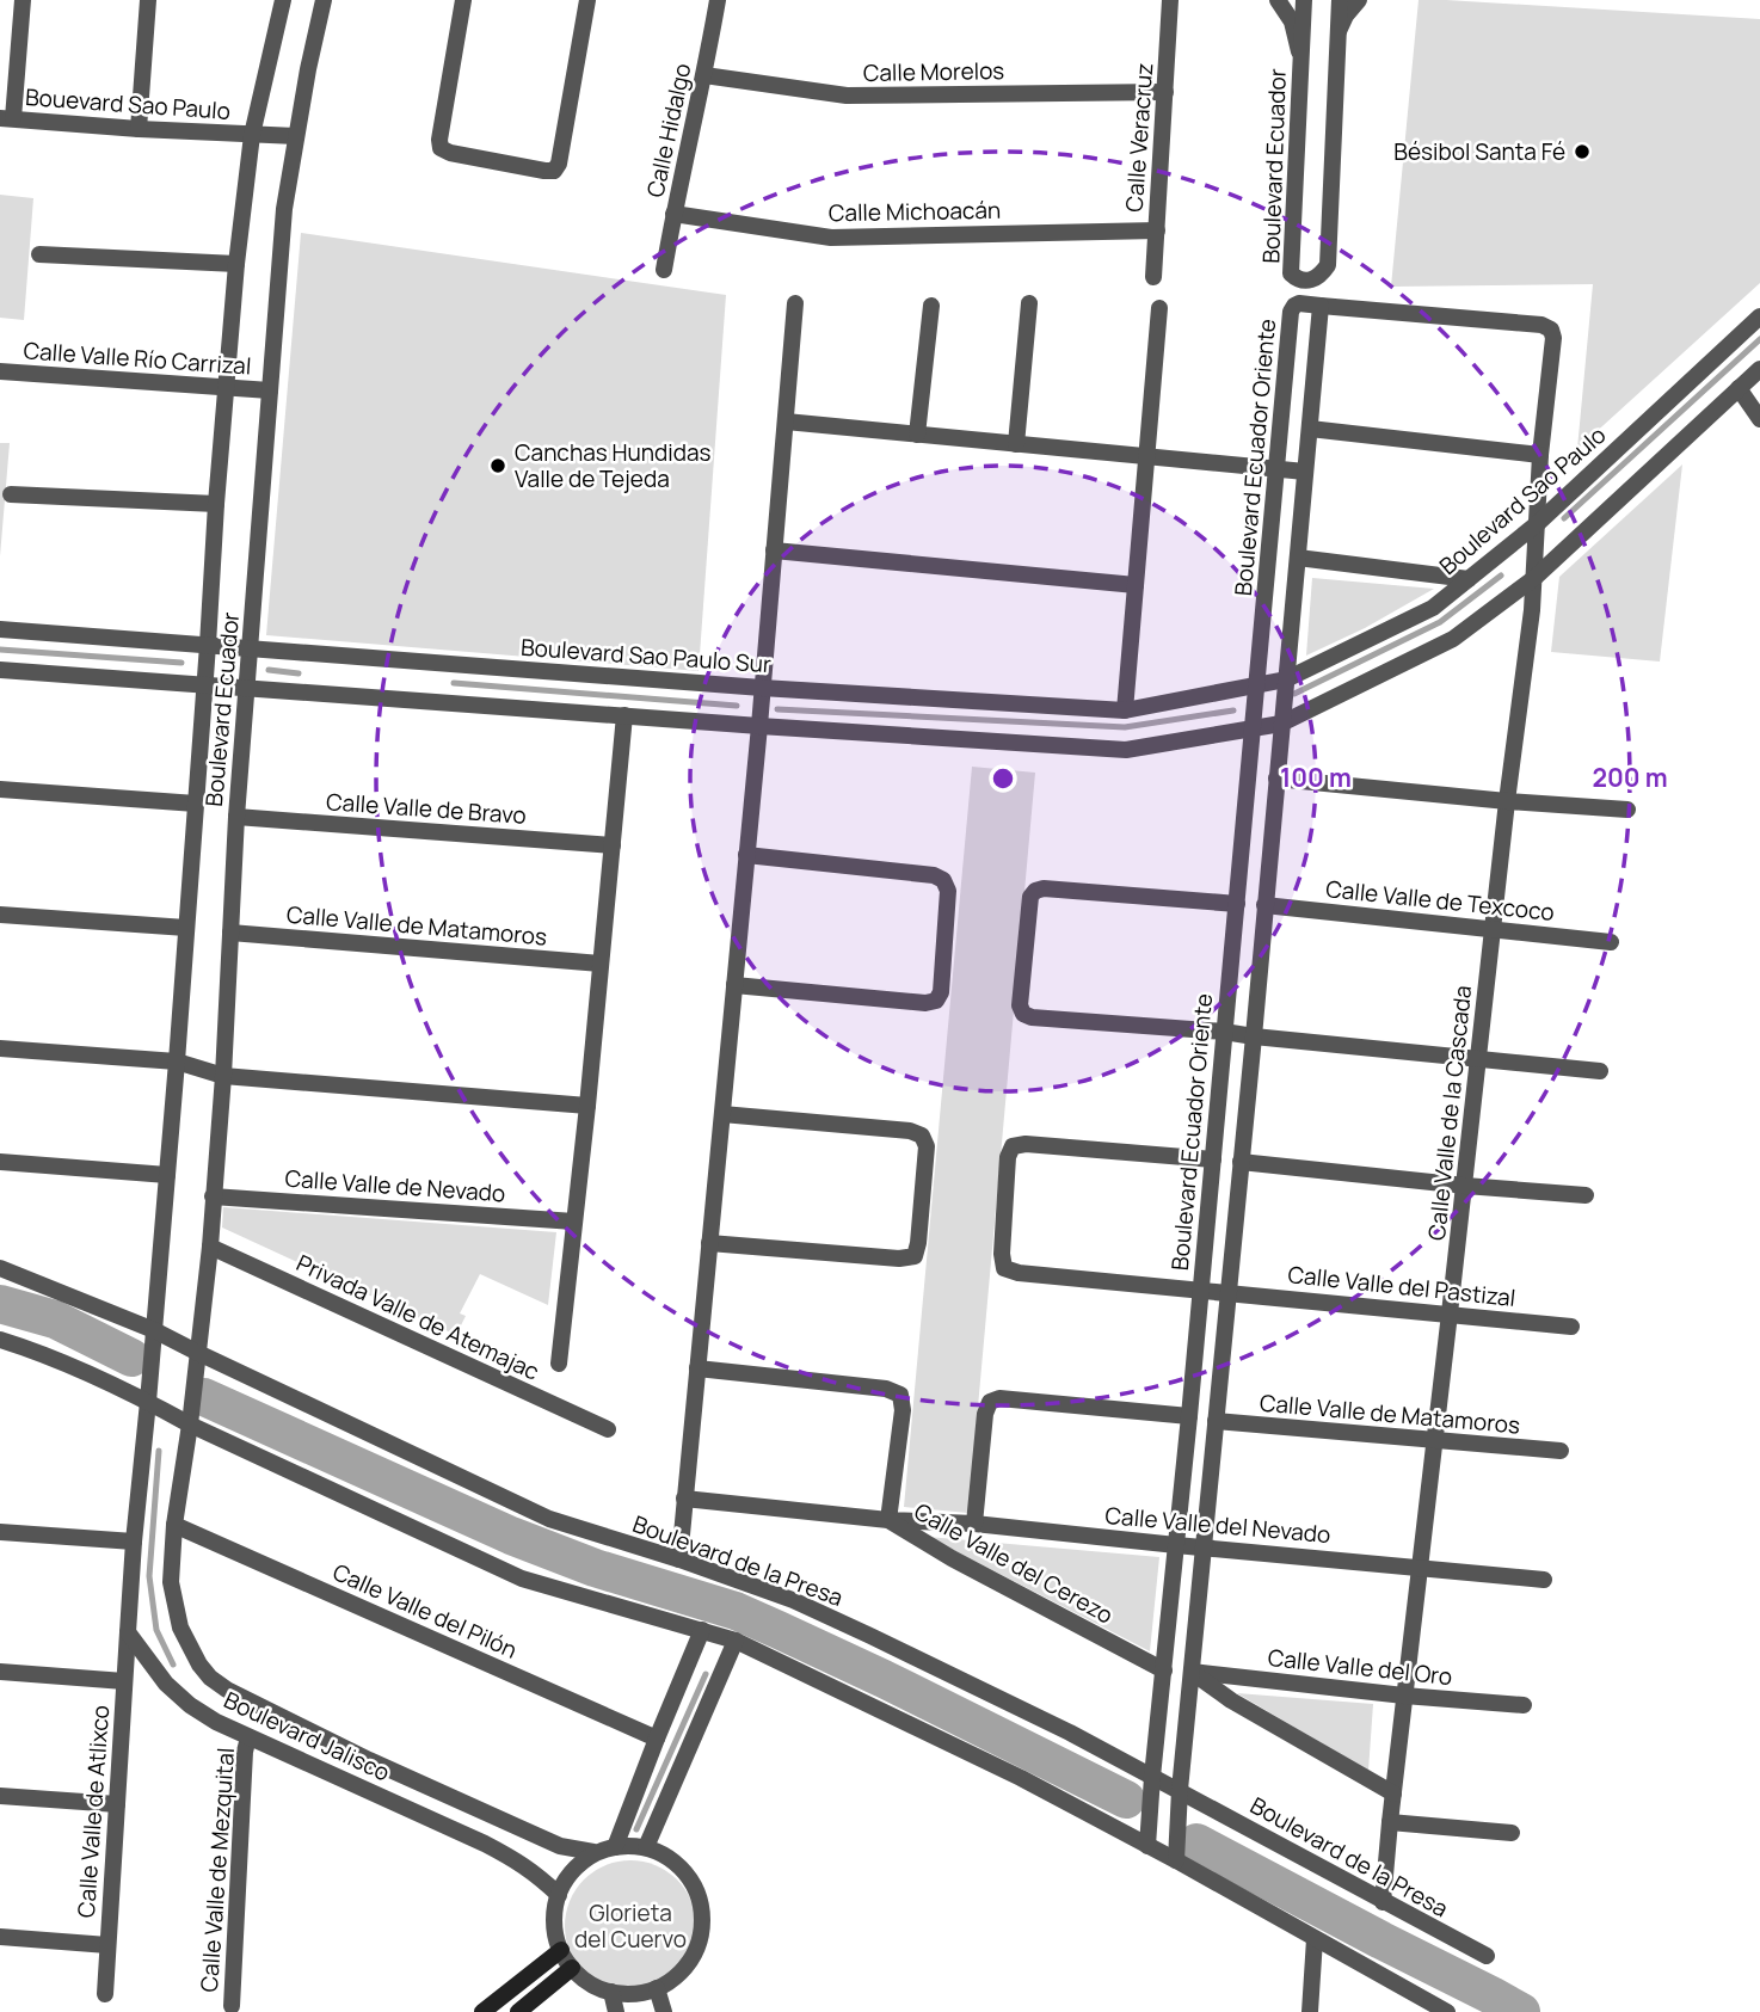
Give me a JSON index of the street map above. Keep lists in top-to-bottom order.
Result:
{
  "streets": {
    "street": [
      "Calle Morelos",
      "Bouevard Sao Paulo",
      "Calle Hidalgo",
      "Calle Veracruz",
      "Boulevard Ecuador",
      "Calle Michoacán",
      "Calle Valle Río Carrizal",
      "Boulevard Ecuador Oriente",
      "Boulevard Sao Paulo",
      "Boulevard Sao Paulo Sur",
      "Calle Valle de Bravo",
      "Calle Valle de Texcoco",
      "Calle Valle de Matamoros",
      "Calle Valle de la Cascada",
      "Calle Valle de Nevado",
      "Calle Valle del Pastizal",
      "Privada Valle de Atemajac",
      "Calle Valle del Nevado",
      "Boulevard de la Presa",
      "Calle Valle del Cerezo",
      "Calle Valle del Pilón",
      "Calle Valle del Oro",
      "Boulevard Jalisco",
      "Calle Valle de Atlixco",
      "Calle Valle de Mezquital"
    ]
  },
  "crossings": [
    ["Calle Morelos", "Calle Hidalgo"],
    ["Calle Morelos", "Calle Veracruz"],
    ["Bouevard Sao Paulo", "Boulevard Ecuador"],
    ["Calle Hidalgo", "Calle Michoacán"],
    ["Calle Veracruz", "Calle Michoacán"],
    ["Boulevard Ecuador", "Calle Valle Río Carrizal"],
    ["Boulevard Ecuador", "Boulevard Sao Paulo Sur"],
    ["Boulevard Ecuador", "Calle Valle de Bravo"],
    ["Boulevard Ecuador", "Calle Valle de Matamoros"],
    ["Boulevard Ecuador", "Calle Valle de Nevado"],
    ["Boulevard Ecuador", "Privada Valle de Atemajac"],
    ["Boulevard Ecuador", "Boulevard de la Presa"],
    ["Boulevard Ecuador", "Boulevard Jalisco"],
    ["Boulevard Ecuador Oriente", "Boulevard Sao Paulo Sur"],
    ["Boulevard Ecuador Oriente", "Calle Valle de la Cascada"],
    ["Boulevard Ecuador Oriente", "Calle Valle del Pastizal"],
    ["Boulevard Ecuador Oriente", "Calle Valle del Nevado"],
    ["Boulevard Ecuador Oriente", "Boulevard de la Presa"],
    ["Boulevard Ecuador Oriente", "Calle Valle del Cerezo"],
    ["Boulevard Sao Paulo", "Boulevard Sao Paulo Sur"],
    ["Boulevard Sao Paulo", "Calle Valle de la Cascada"],
    ["Calle Valle de Texcoco", "Calle Valle de la Cascada"],
    ["Calle Valle de Matamoros", "Calle Valle de la Cascada"],
    ["Calle Valle de la Cascada", "Calle Valle del Pastizal"],
    ["Calle Valle de la Cascada", "Calle Valle del Nevado"],
    ["Calle Valle de la Cascada", "Boulevard de la Presa"],
    ["Calle Valle de la Cascada", "Calle Valle del Oro"],
    ["Calle Valle del Nevado", "Calle Valle del Cerezo"],
    ["Calle Valle del Pilón", "Boulevard Jalisco"],
    ["Boulevard Jalisco", "Calle Valle de Atlixco"],
    ["Boulevard Jalisco", "Calle Valle de Mezquital"]
  ],
  "parks": ["Glorieta del Cuervo"],
  "places": ["Bésibol Santa Fé", "Canchas Hundidas Valle de Tejeda"],
  "rings": ["100 m", "200 m"]
}
